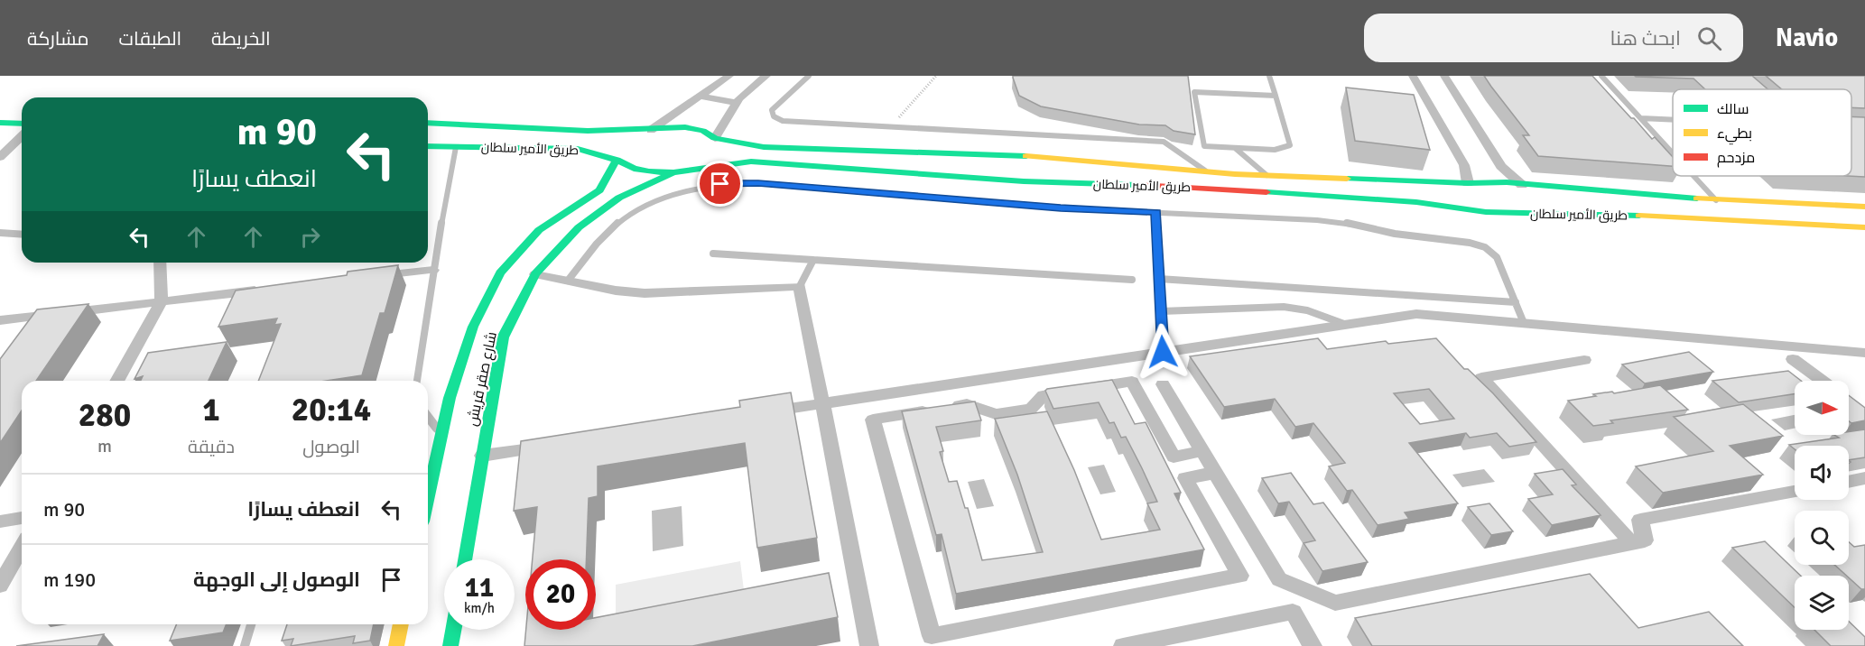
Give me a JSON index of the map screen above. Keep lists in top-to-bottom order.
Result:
{
  "streets": {
    "main road": ["طريق الأمير سلطان", "شارع صقر قريش"]
  },
  "crossings": [
    ["طريق الأمير سلطان", "شارع صقر قريش"]
  ],
  "legend": ["سالك", "بطيء", "مزدحم"],
  "north": "right",
  "page": {
    "header": "Navio",
    "search": "ابحث هنا",
    "nav": ["الخريطة", "الطبقات", "مشاركة"],
    "turn": ["90 m", "انعطف يسارًا"],
    "eta": [
      "20:14",
      "الوصول",
      "1",
      "دقيقة",
      "280",
      "m"
    ],
    "list": [
      {
        "name": "انعطف يسارًا",
        "value": "90 m"
      },
      {
        "name": "الوصول إلى الوجهة",
        "value": "190 m"
      }
    ],
    "speed": "11 km/h",
    "limit": "20"
  }
}
